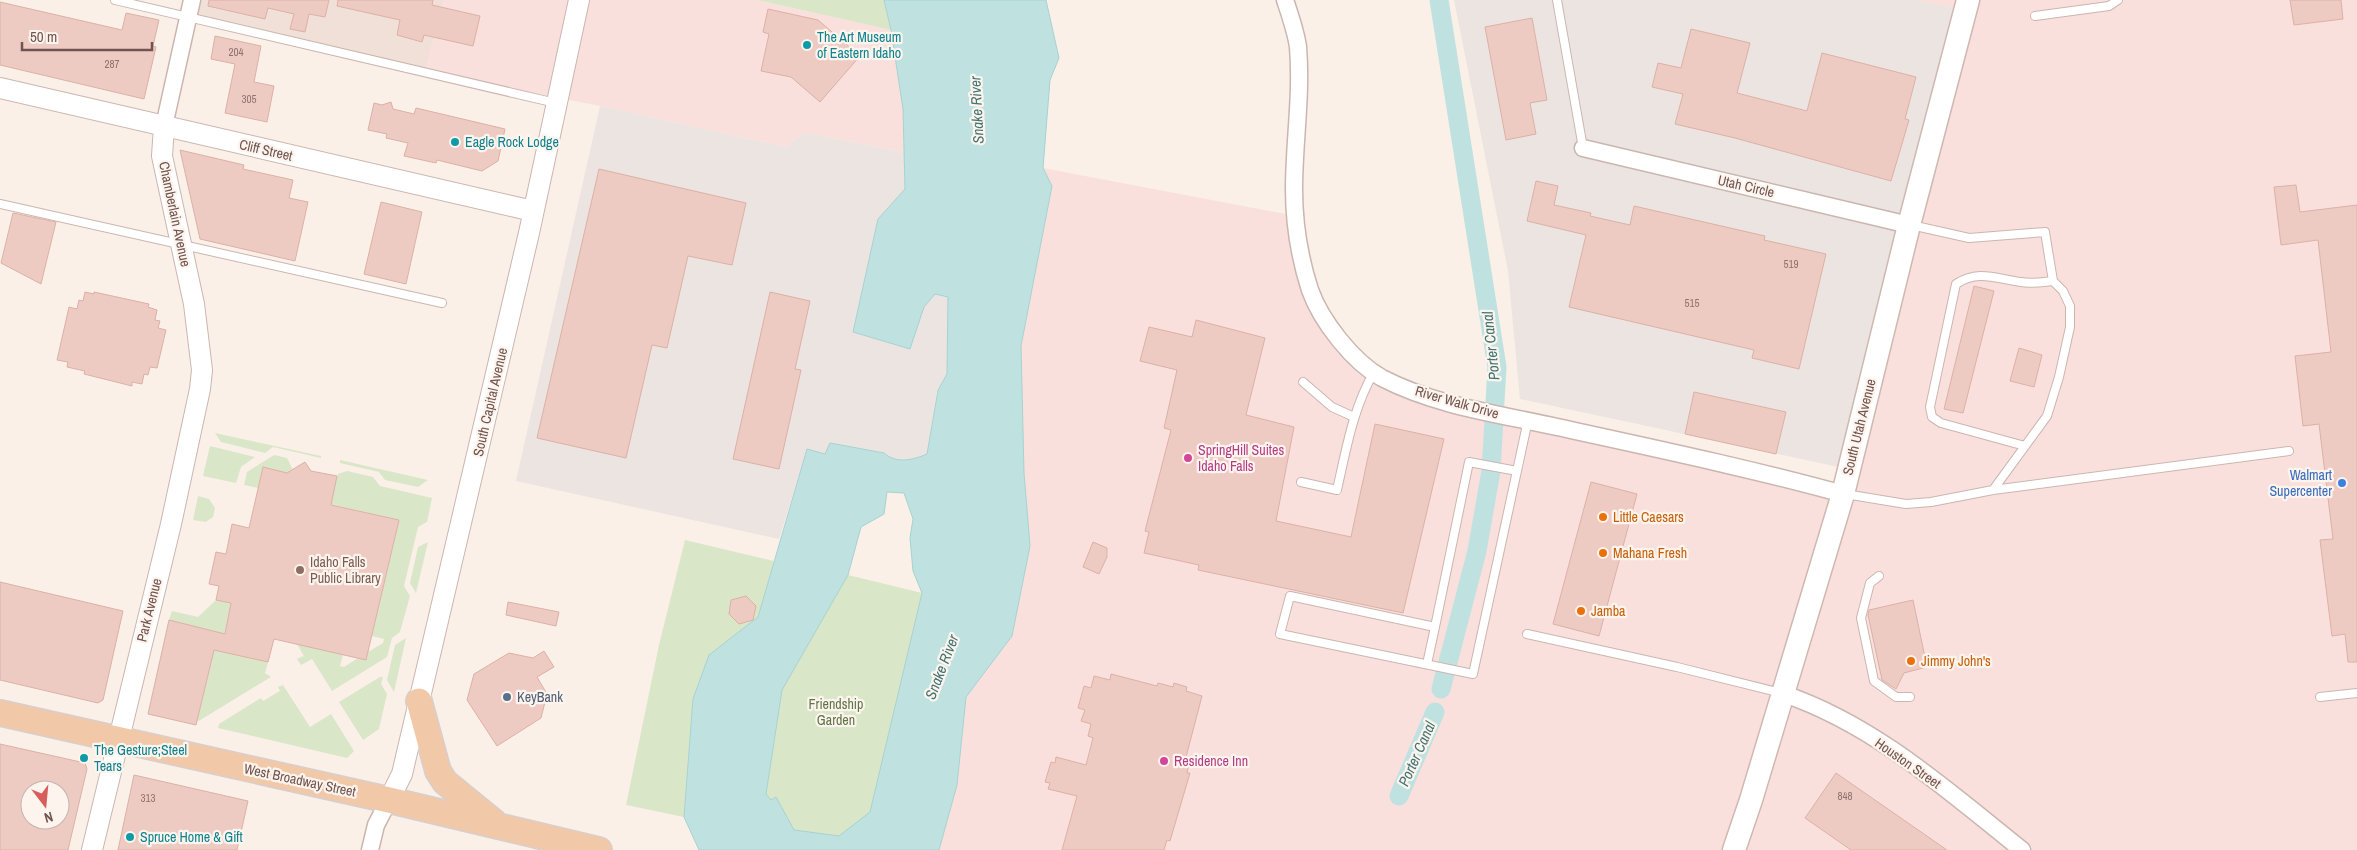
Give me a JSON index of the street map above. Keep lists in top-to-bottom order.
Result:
{
  "streets": {
    "main road": ["South Utah Avenue", "West Broadway Street"],
    "street": [
      "Cliff Street",
      "Utah Circle",
      "Chamberlain Avenue",
      "South Capital Avenue",
      "River Walk Drive",
      "Park Avenue",
      "Houston Street"
    ]
  },
  "crossings": [
    ["Cliff Street", "Chamberlain Avenue"],
    ["Cliff Street", "South Capital Avenue"],
    ["Utah Circle", "South Utah Avenue"],
    ["Chamberlain Avenue", "Park Avenue"],
    ["South Capital Avenue", "West Broadway Street"],
    ["River Walk Drive", "South Utah Avenue"],
    ["South Utah Avenue", "Houston Street"],
    ["Park Avenue", "West Broadway Street"]
  ],
  "water": ["Snake River", "Porter Canal"],
  "parks": ["Friendship Garden"],
  "places": [
    "The Art Museum of Eastern Idaho",
    "Eagle Rock Lodge",
    "SpringHill Suites Idaho Falls",
    "Walmart Supercenter",
    "Little Caesars",
    "Mahana Fresh",
    "Idaho Falls Public Library",
    "Jamba",
    "Jimmy John's",
    "KeyBank",
    "The Gesture;Steel Tears",
    "Residence Inn",
    "Spruce Home & Gift"
  ],
  "house_numbers": [
    "204",
    "287",
    "305",
    "519",
    "515",
    "848",
    "313"
  ],
  "scale_bar": "50 m",
  "north": "bottom"
}
